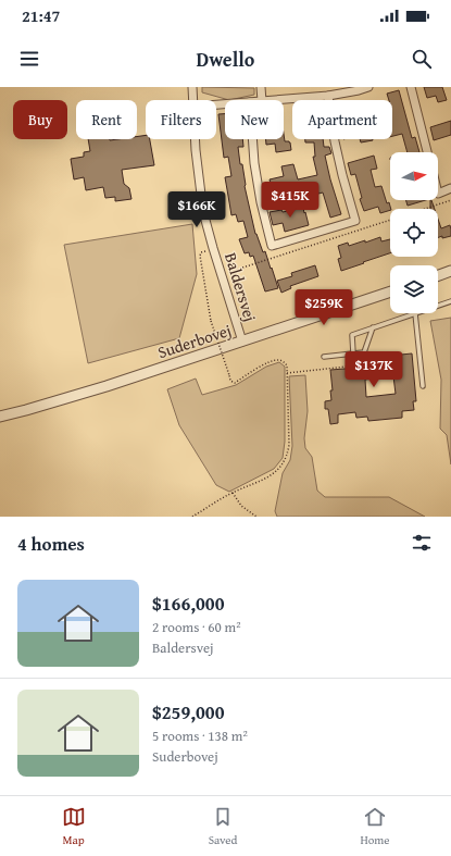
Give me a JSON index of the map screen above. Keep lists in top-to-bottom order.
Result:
{
  "streets": {
    "street": ["Baldersvej", "Suderbovej"]
  },
  "crossings": [
    ["Baldersvej", "Suderbovej"]
  ],
  "north": "right",
  "page": {
    "status": "21:47",
    "header": "Dwello",
    "chip": [
      "Buy",
      "Rent",
      "Filters",
      "New",
      "Apartment"
    ],
    "price": [
      "$415K",
      "$166K",
      "$259K",
      "$137K"
    ],
    "heading": "4 homes",
    "list": [
      {
        "name": "$166,000",
        "note": "2 rooms · 60 m² · Baldersvej"
      },
      {
        "name": "$259,000",
        "note": "5 rooms · 138 m² · Suderbovej"
      }
    ],
    "tabs": ["Map", "Saved", "Home"]
  }
}
